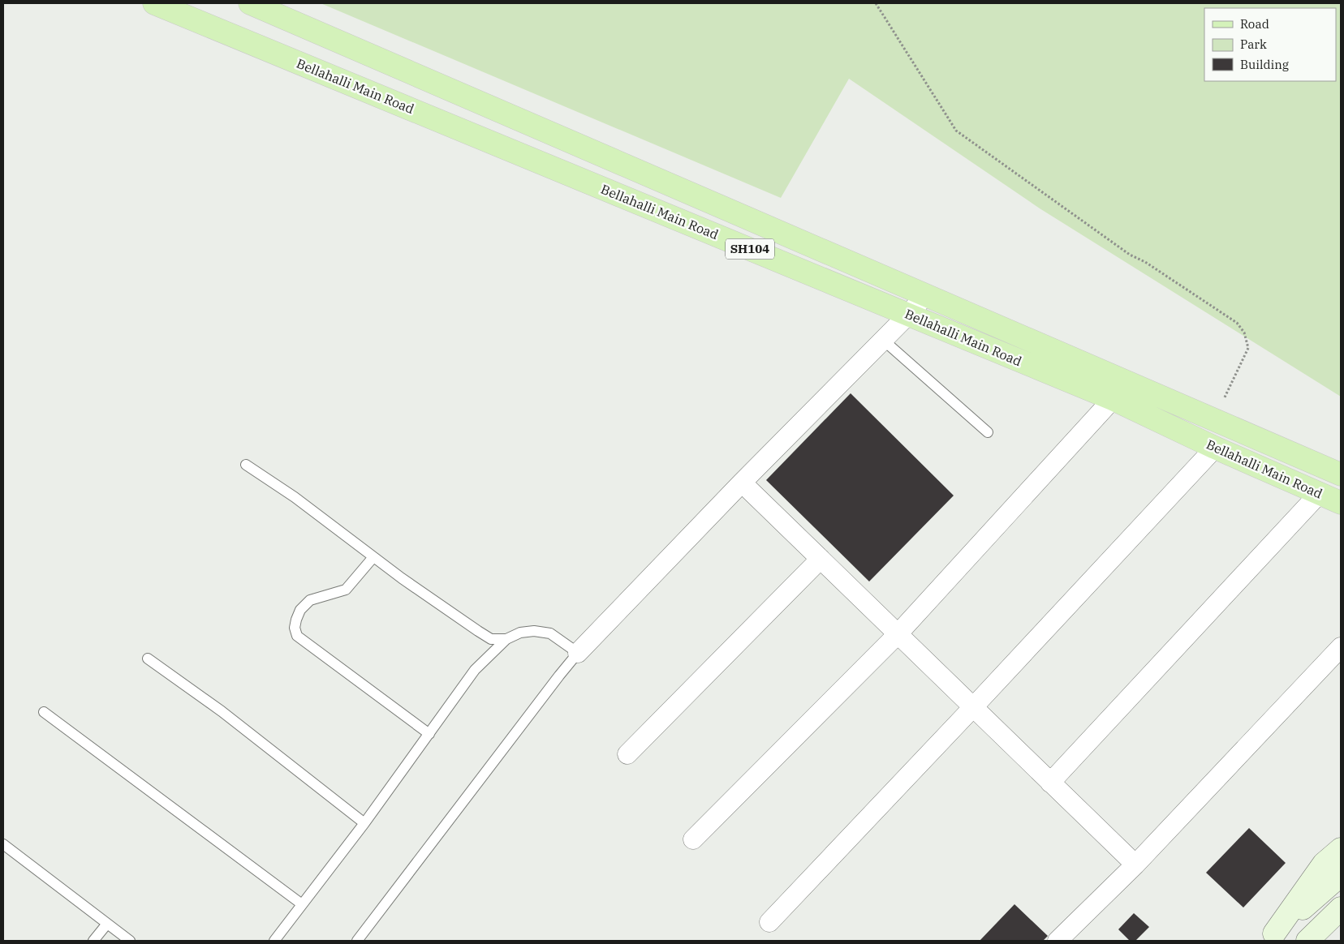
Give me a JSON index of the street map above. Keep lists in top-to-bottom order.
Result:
{
  "streets": {
    "main road": ["Bellahalli Main Road", "SH104"]
  },
  "legend": ["Road", "Park", "Building"]
}
